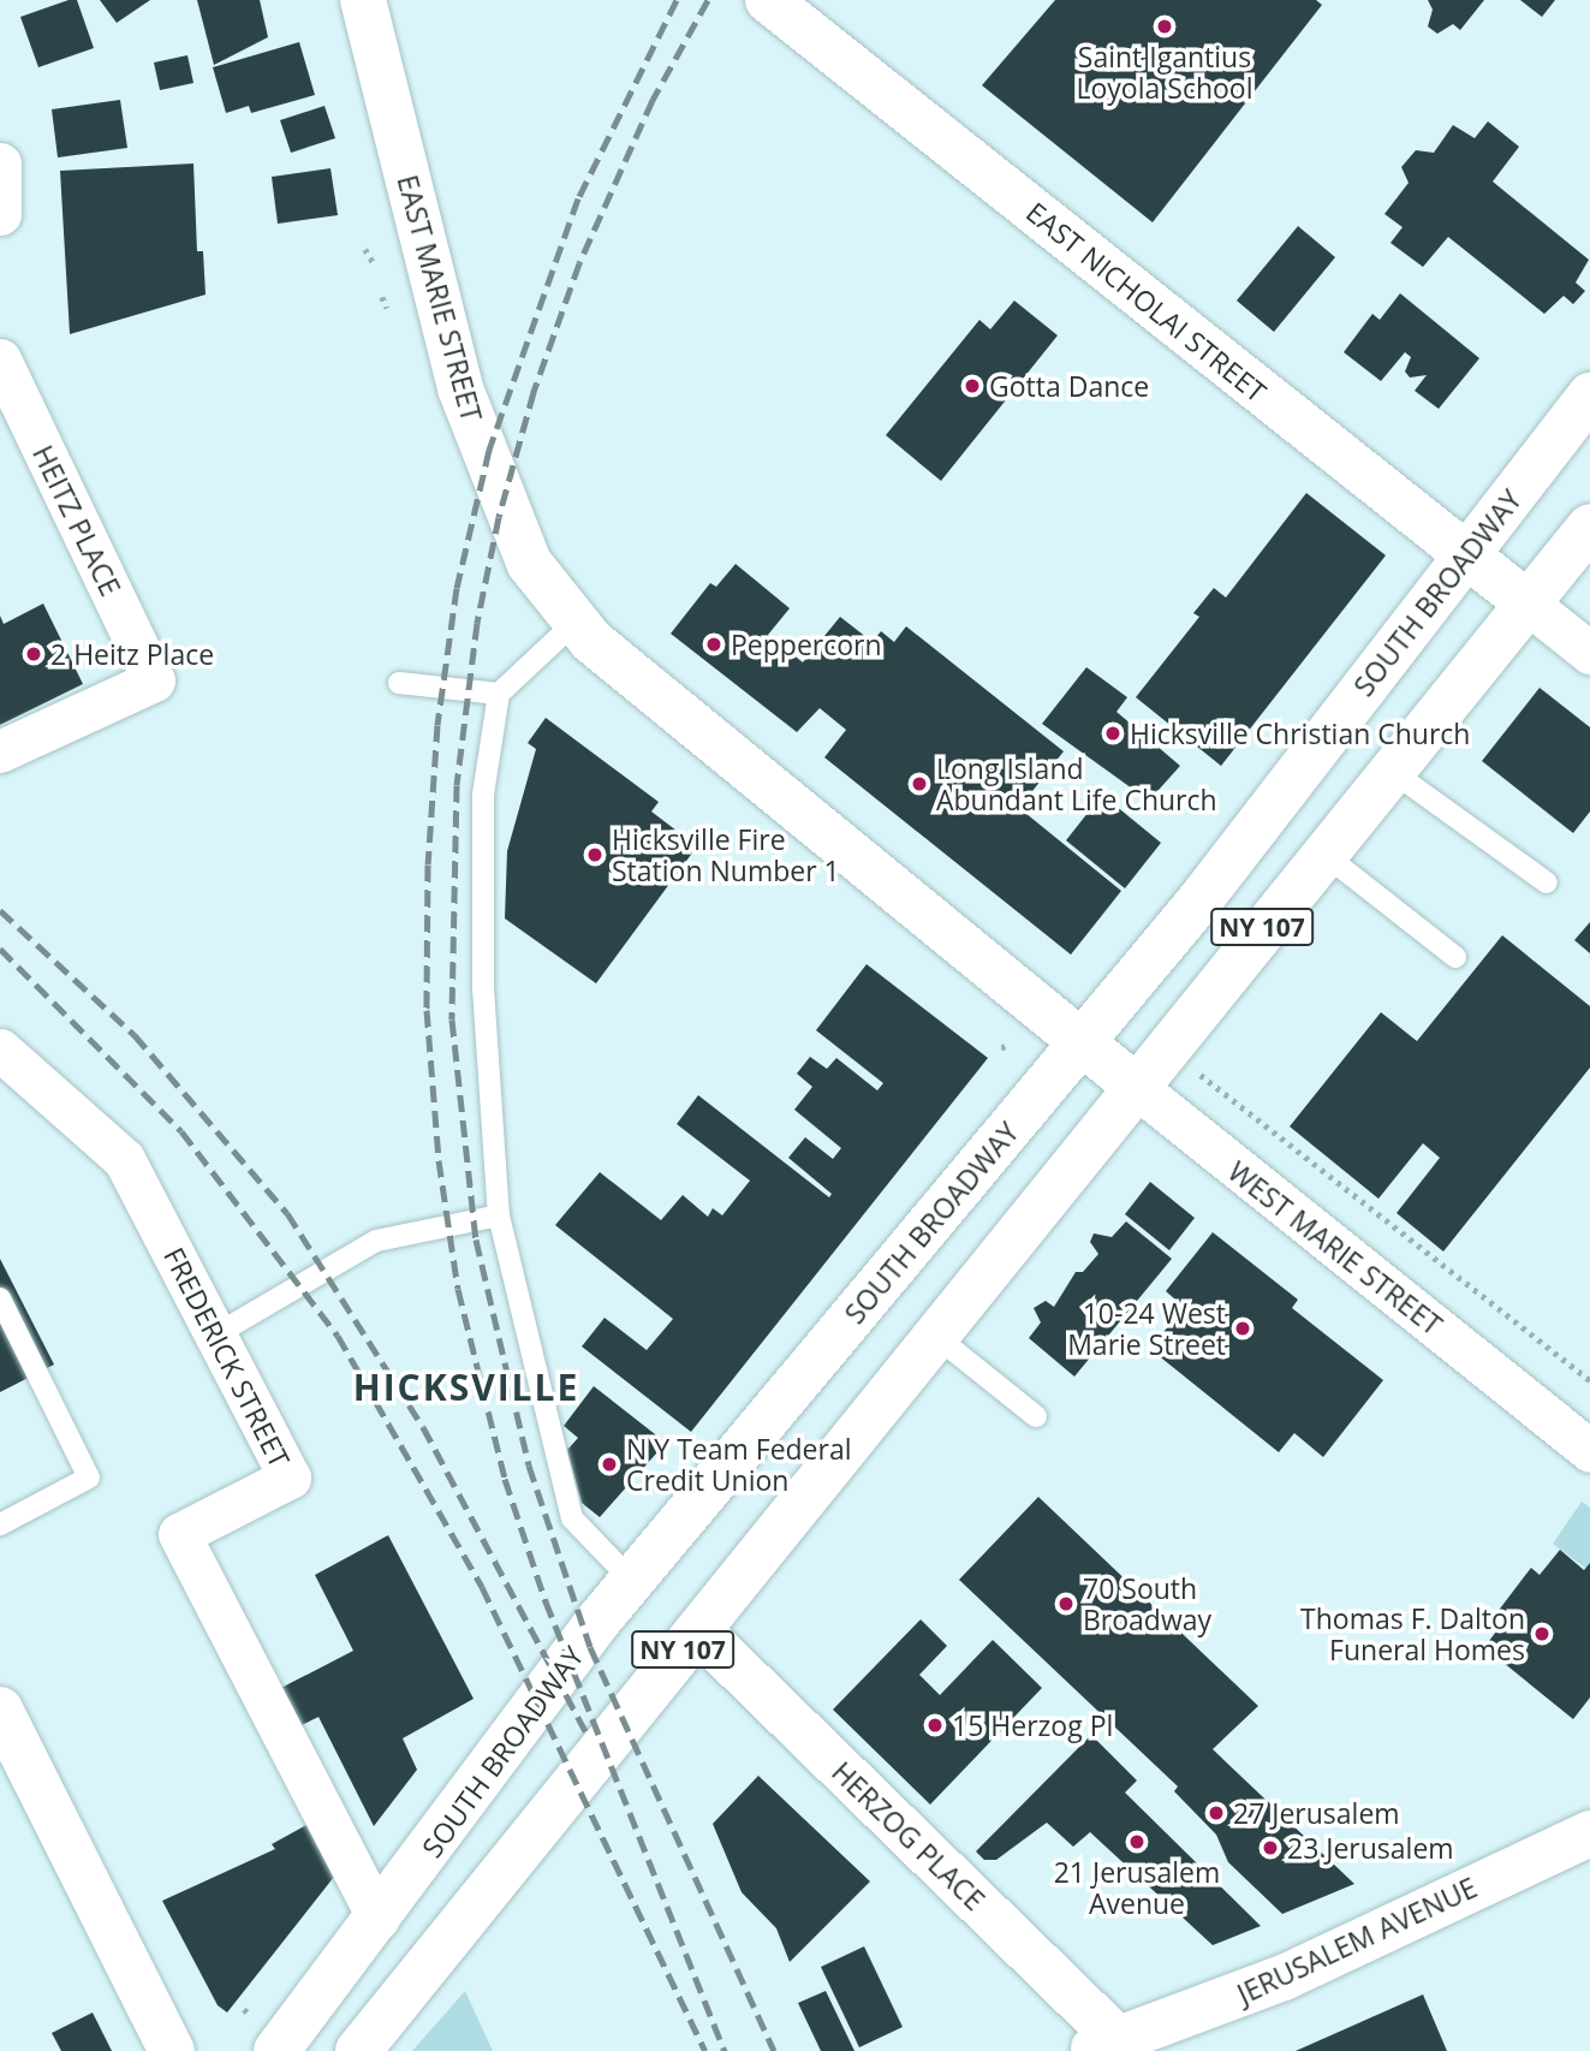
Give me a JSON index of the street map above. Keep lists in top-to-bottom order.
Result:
{
  "streets": {
    "main road": [
      "EAST MARIE STREET",
      "EAST NICHOLAI STREET",
      "SOUTH BROADWAY",
      "NY 107",
      "WEST MARIE STREET",
      "HERZOG PLACE",
      "JERUSALEM AVENUE"
    ],
    "street": ["HEITZ PLACE", "FREDERICK STREET"]
  },
  "crossings": [
    ["EAST MARIE STREET", "SOUTH BROADWAY"],
    ["EAST MARIE STREET", "WEST MARIE STREET"],
    ["EAST NICHOLAI STREET", "SOUTH BROADWAY"],
    ["EAST NICHOLAI STREET", "NY 107"],
    ["SOUTH BROADWAY", "WEST MARIE STREET"],
    ["SOUTH BROADWAY", "FREDERICK STREET"],
    ["NY 107", "WEST MARIE STREET"],
    ["NY 107", "HERZOG PLACE"],
    ["HERZOG PLACE", "JERUSALEM AVENUE"]
  ],
  "districts": ["HICKSVILLE"],
  "places": [
    "Saint Igantius Loyola School",
    "Gotta Dance",
    "Peppercorn",
    "2 Heitz Place",
    "Hicksville Christian Church",
    "Long Island Abundant Life Church",
    "Hicksville Fire Station Number 1",
    "10-24 West Marie Street",
    "N Y Team Federal Credit Union",
    "70 South Broadway",
    "Thomas F. Dalton Funeral Homes",
    "15 Herzog Pl",
    "27 Jerusalem",
    "21 Jerusalem Avenue",
    "23 Jerusalem"
  ]
}
